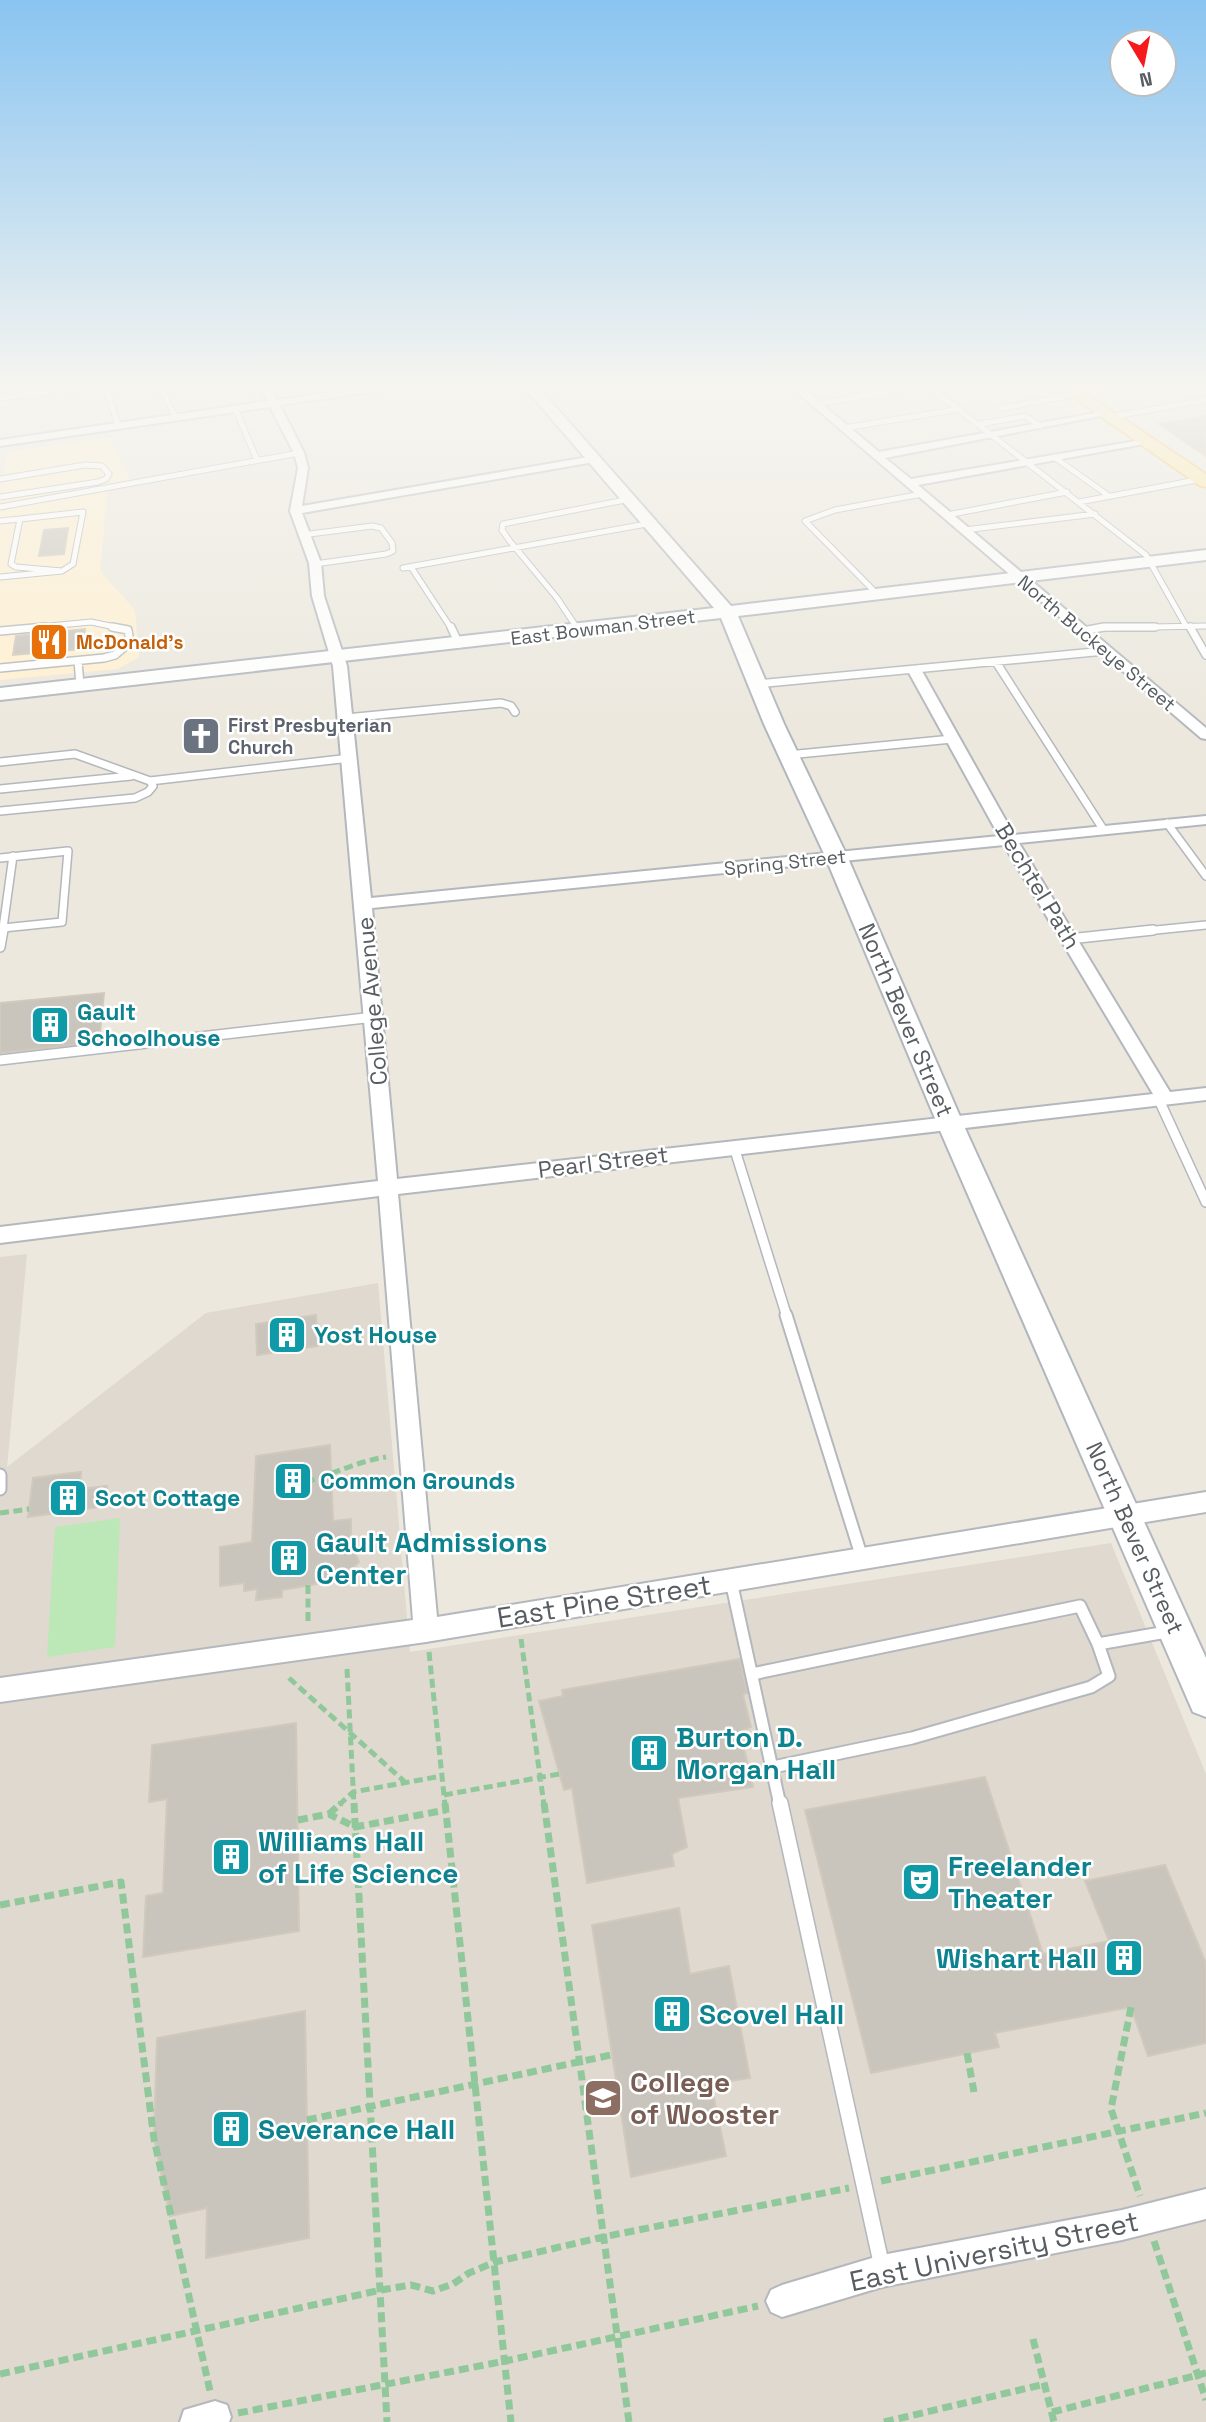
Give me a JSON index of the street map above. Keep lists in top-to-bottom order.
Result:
{
  "streets": {
    "main road": ["East Bowman Street", "North Bever Street"],
    "street": [
      "North Buckeye Street",
      "Spring Street",
      "Bechtel Path",
      "College Avenue",
      "Pearl Street",
      "East Pine Street",
      "East University Street"
    ]
  },
  "crossings": [
    ["East Bowman Street", "North Buckeye Street"],
    ["East Bowman Street", "College Avenue"],
    ["East Bowman Street", "North Bever Street"],
    ["Spring Street", "Bechtel Path"],
    ["Spring Street", "College Avenue"],
    ["Spring Street", "North Bever Street"],
    ["Bechtel Path", "Pearl Street"],
    ["College Avenue", "Pearl Street"],
    ["College Avenue", "East Pine Street"],
    ["North Bever Street", "Pearl Street"],
    ["North Bever Street", "East Pine Street"]
  ],
  "places": {
    "restaurant": ["McDonald's"],
    "church": ["First Presbyterian Church"],
    "building": [
      "Gault Schoolhouse",
      "Yost House",
      "Common Grounds",
      "Scot Cottage",
      "Gault Admissions Center",
      "Burton D. Morgan Hall",
      "Williams Hall of Life Science",
      "Wishart Hall",
      "Scovel Hall",
      "Severance Hall"
    ],
    "theatre": ["Freelander Theater"],
    "school or university": ["College of Wooster"]
  },
  "north": "bottom"
}
